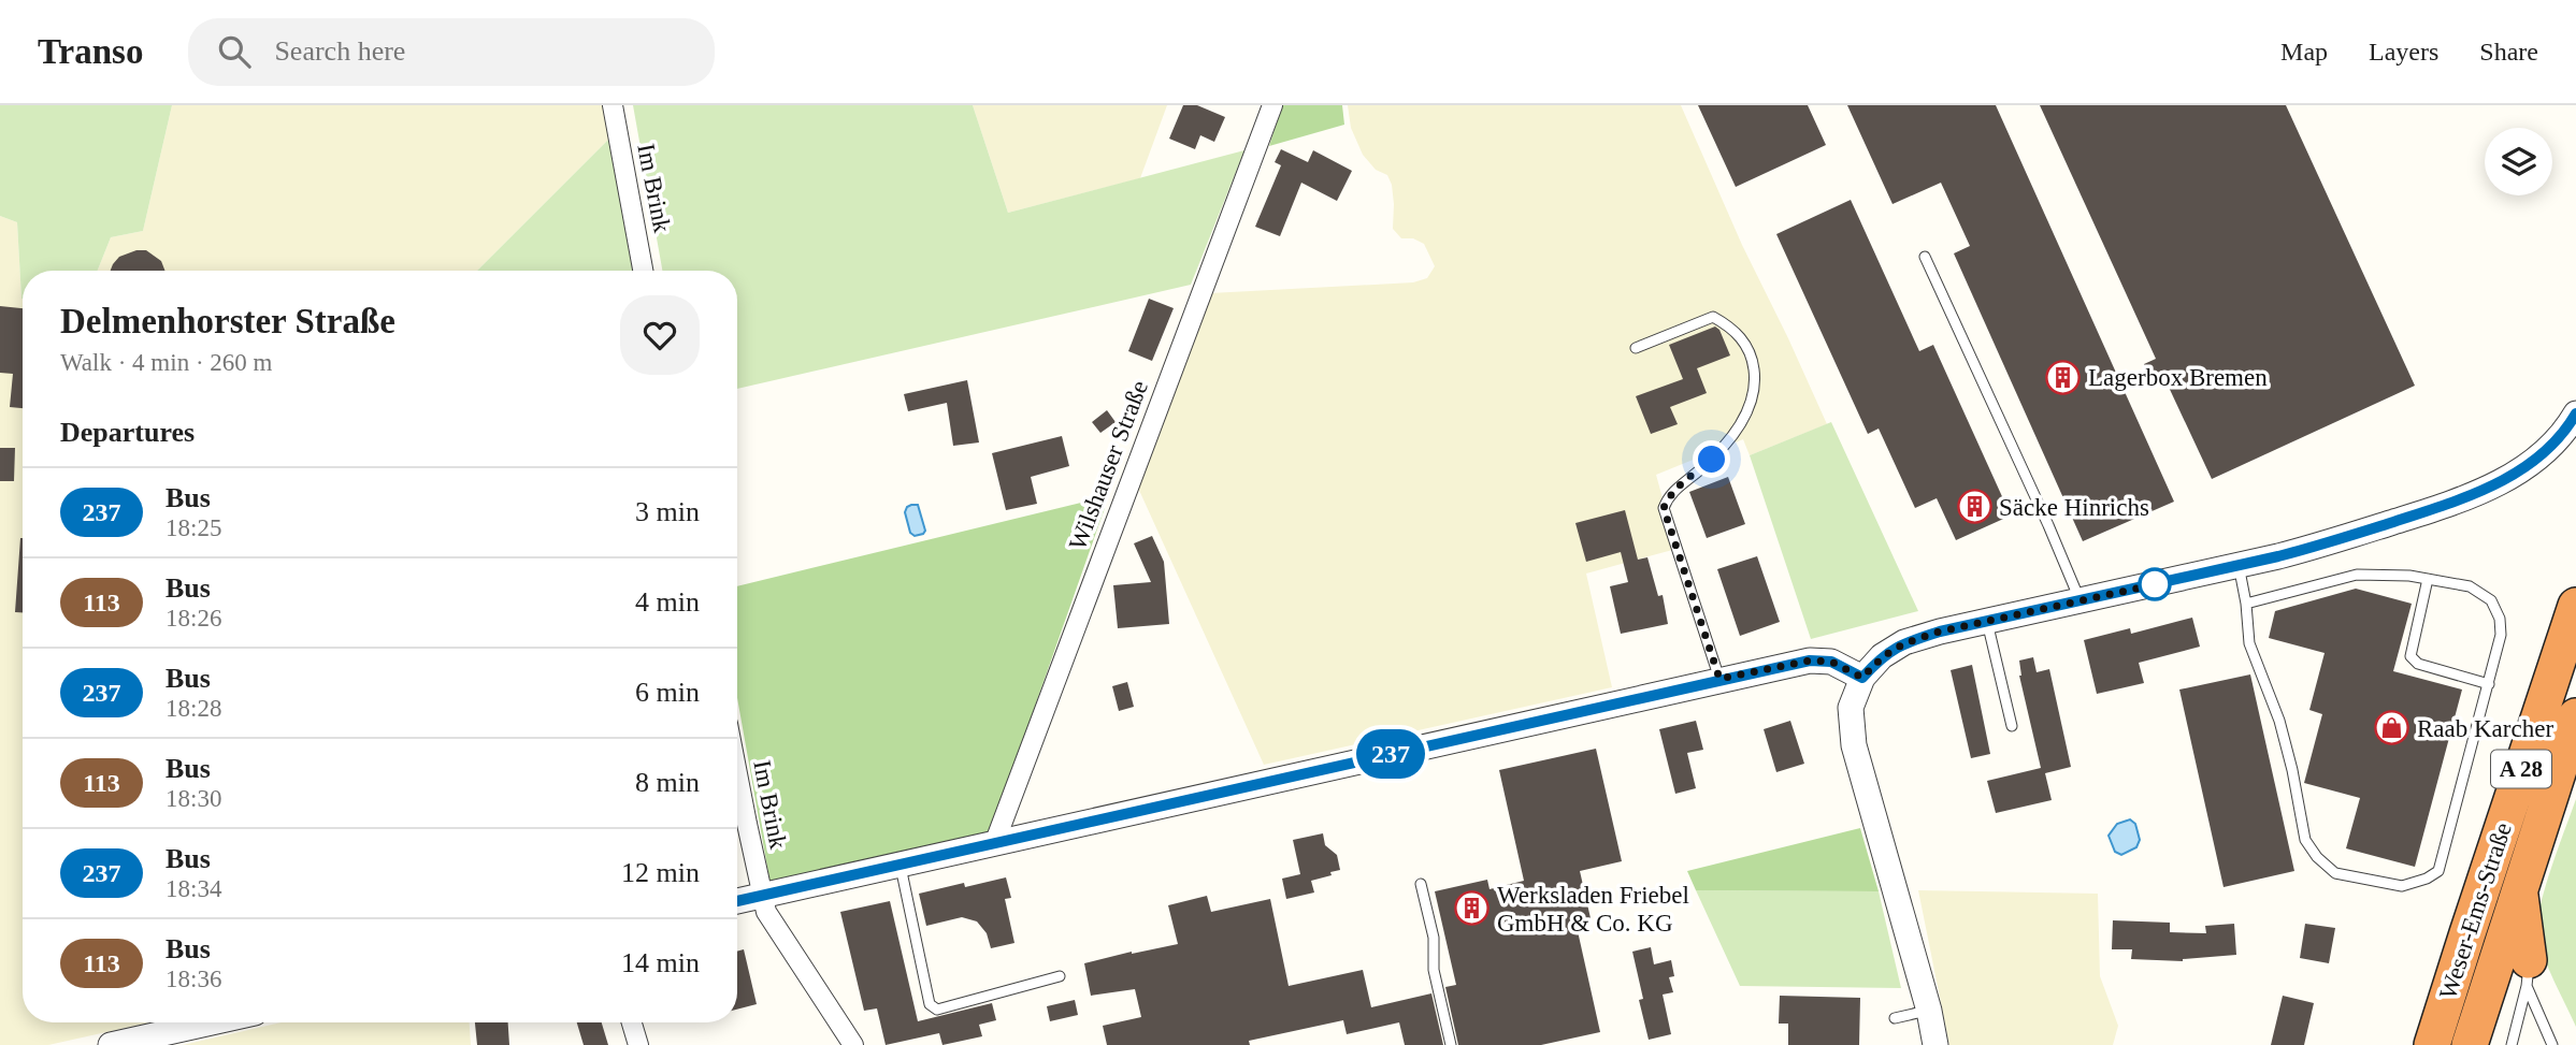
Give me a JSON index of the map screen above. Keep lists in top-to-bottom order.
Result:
{
  "streets": {
    "highway": ["A 28", "Weser-Ems-Straße"],
    "street": ["Im Brink", "Wilshauser Straße"]
  },
  "places": {
    "building": ["Lagerbox Bremen", "Säcke Hinrichs", "Werksladen Friebel GmbH & Co. KG"],
    "shop": ["Raab Karcher"]
  },
  "lines": ["bus line 237"],
  "page": {
    "header": "Transo",
    "search": "Search here",
    "nav": ["Map", "Layers", "Share"],
    "on_map": "237",
    "heading": [
      ["Delmenhorster Straße", "Walk · 4 min · 260 m"],
      "Departures"
    ],
    "list": [
      {
        "mark": "237",
        "name": "Bus",
        "note": "18:25",
        "value": "3 min"
      },
      {
        "mark": "113",
        "name": "Bus",
        "note": "18:26",
        "value": "4 min"
      },
      {
        "mark": "237",
        "name": "Bus",
        "note": "18:28",
        "value": "6 min"
      },
      {
        "mark": "113",
        "name": "Bus",
        "note": "18:30",
        "value": "8 min"
      },
      {
        "mark": "237",
        "name": "Bus",
        "note": "18:34",
        "value": "12 min"
      },
      {
        "mark": "113",
        "name": "Bus",
        "note": "18:36",
        "value": "14 min"
      }
    ]
  }
}
